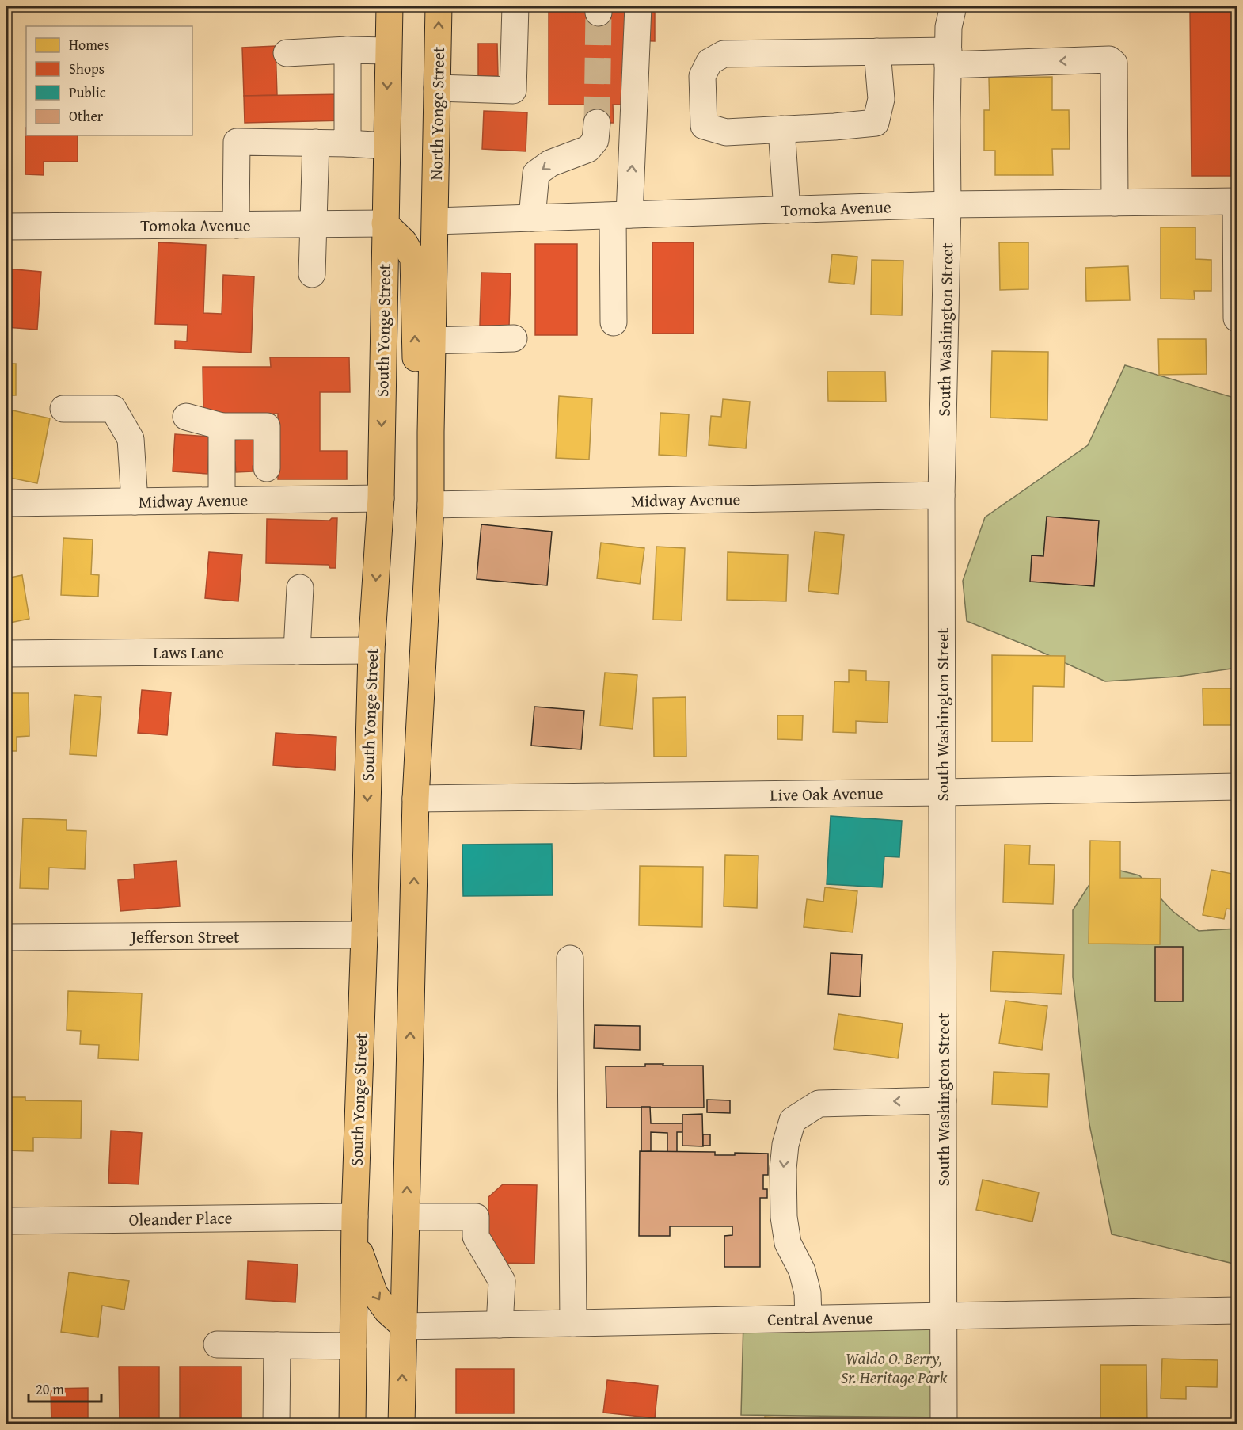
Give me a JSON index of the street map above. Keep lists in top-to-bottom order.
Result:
{
  "streets": {
    "main road": ["North Yonge Street", "South Yonge Street"],
    "street": [
      "Tomoka Avenue",
      "South Washington Street",
      "Midway Avenue",
      "Laws Lane",
      "Live Oak Avenue",
      "Jefferson Street",
      "Oleander Place",
      "Central Avenue"
    ]
  },
  "crossings": [
    ["North Yonge Street", "Tomoka Avenue"],
    ["Tomoka Avenue", "South Washington Street"],
    ["Tomoka Avenue", "South Yonge Street"],
    ["South Washington Street", "Midway Avenue"],
    ["South Washington Street", "Live Oak Avenue"],
    ["South Washington Street", "Central Avenue"],
    ["South Yonge Street", "Midway Avenue"],
    ["South Yonge Street", "Laws Lane"],
    ["South Yonge Street", "Jefferson Street"],
    ["South Yonge Street", "Oleander Place"]
  ],
  "one_way": ["North Yonge Street"],
  "parks": ["Waldo O. Berry, Sr. Heritage Park"],
  "legend": [
    "Homes",
    "Shops",
    "Public",
    "Other"
  ],
  "scale_bar": "20 m"
}
